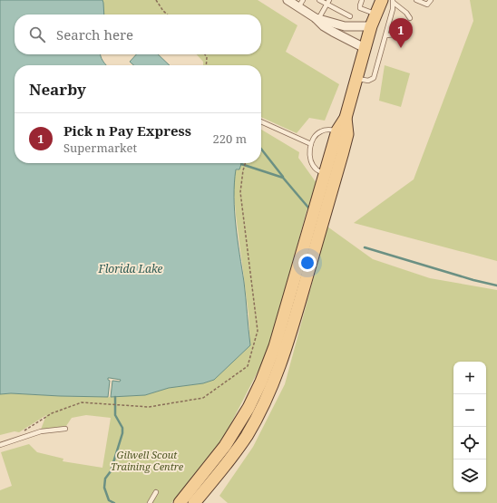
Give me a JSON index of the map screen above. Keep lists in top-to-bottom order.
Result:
{
  "water": ["Florida Lake"],
  "parks": ["Gilwell Scout Training Centre"],
  "page": {
    "search": "Search here",
    "pins": "1",
    "heading": "Nearby",
    "list": [
      {
        "mark": "1",
        "name": "Pick n Pay Express",
        "note": "Supermarket",
        "value": "220 m"
      }
    ],
    "map_buttons": ["+", "−"]
  }
}
